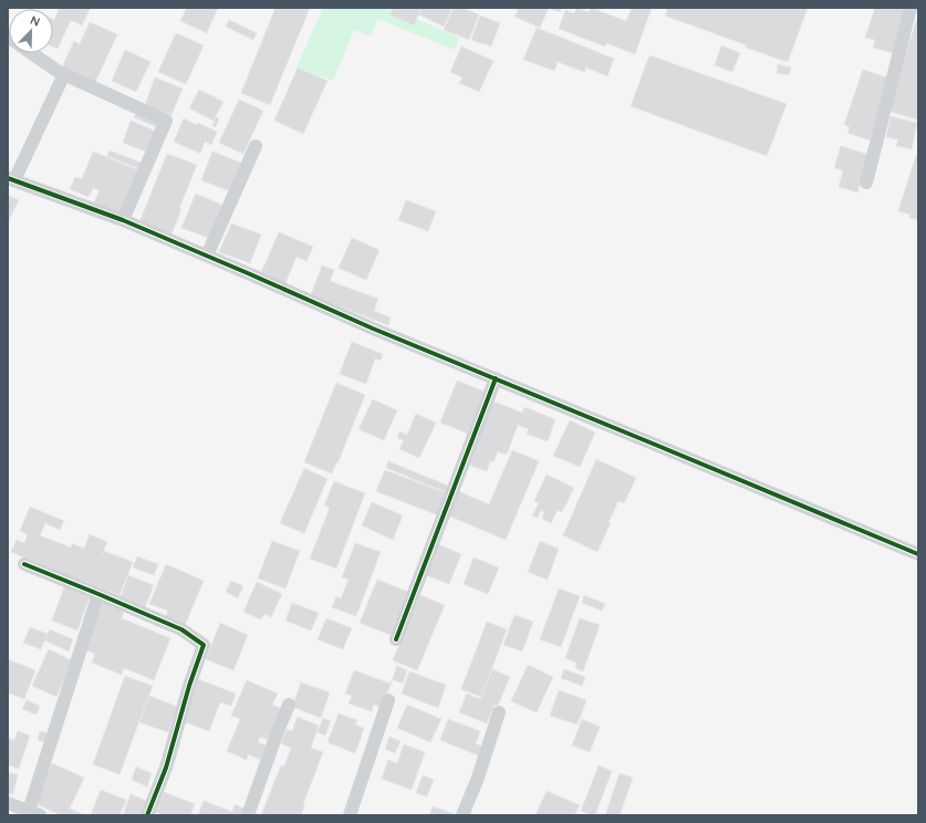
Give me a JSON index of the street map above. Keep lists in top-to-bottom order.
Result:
{
  "north": "top right"
}
